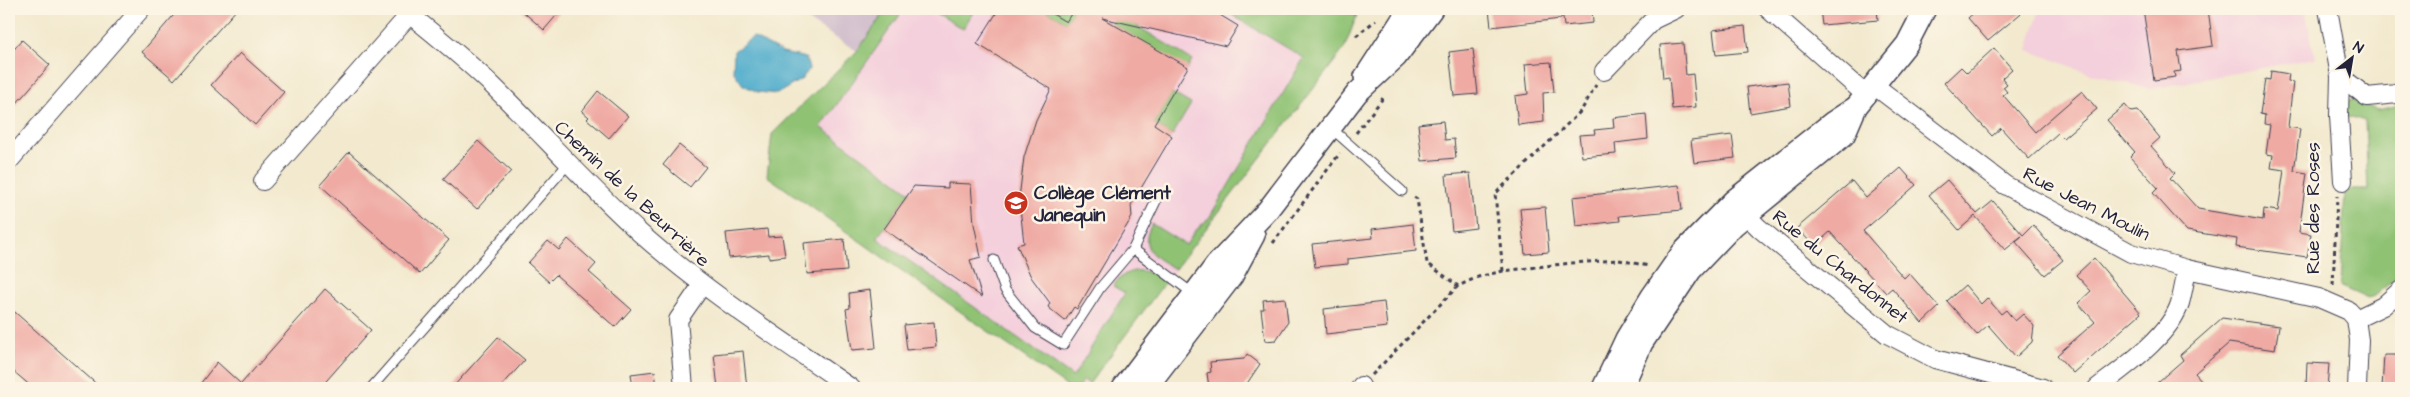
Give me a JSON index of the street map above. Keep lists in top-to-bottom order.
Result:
{
  "streets": {
    "street": [
      "Chemin de la Beurrière",
      "Rue Jean Moulin",
      "Rue des Roses",
      "Rue du Chardonnet"
    ]
  },
  "crossings": [
    ["Rue Jean Moulin", "Rue des Roses"]
  ],
  "places": {
    "school or university": ["Collège Clément Janequin"]
  },
  "north": "top right"
}
